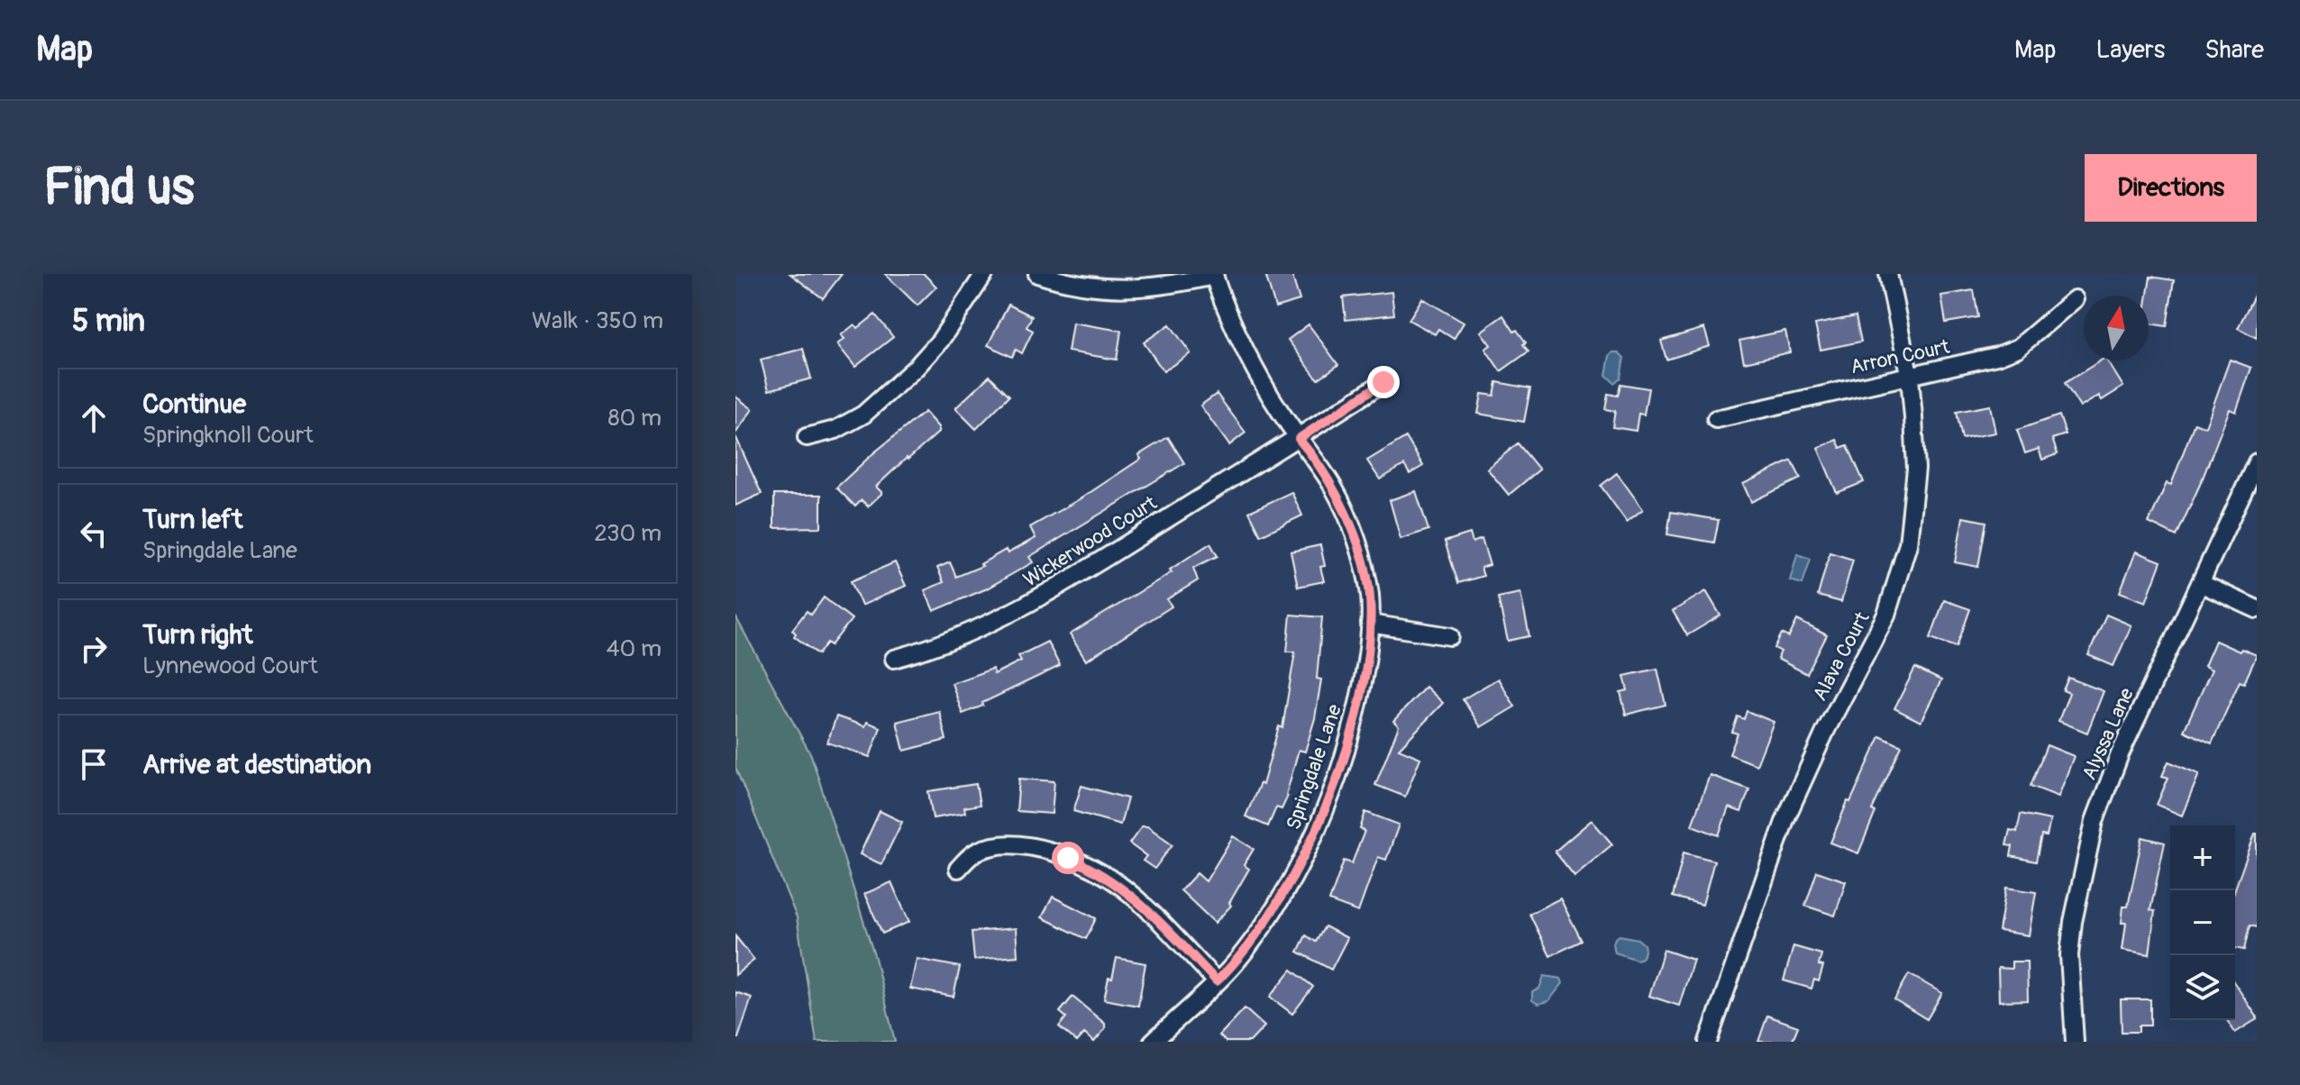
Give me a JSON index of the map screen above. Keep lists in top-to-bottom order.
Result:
{
  "streets": {
    "street": [
      "Arron Court",
      "Wickerwood Court",
      "Alava Court",
      "Alyssa Lane",
      "Springdale Lane"
    ]
  },
  "crossings": [
    ["Arron Court", "Alava Court"],
    ["Wickerwood Court", "Springdale Lane"]
  ],
  "north": "top",
  "page": {
    "header": "Map",
    "nav": ["Map", "Layers", "Share"],
    "buttons": "Directions",
    "title": "Find us",
    "heading": ["5 min", "Walk · 350 m"],
    "list": [
      ["Continue", "Springknoll Court", "80 m"],
      ["Turn left", "Springdale Lane", "230 m"],
      ["Turn right", "Lynnewood Court", "40 m"],
      "Arrive at destination"
    ],
    "map_buttons": ["+", "−"]
  }
}
